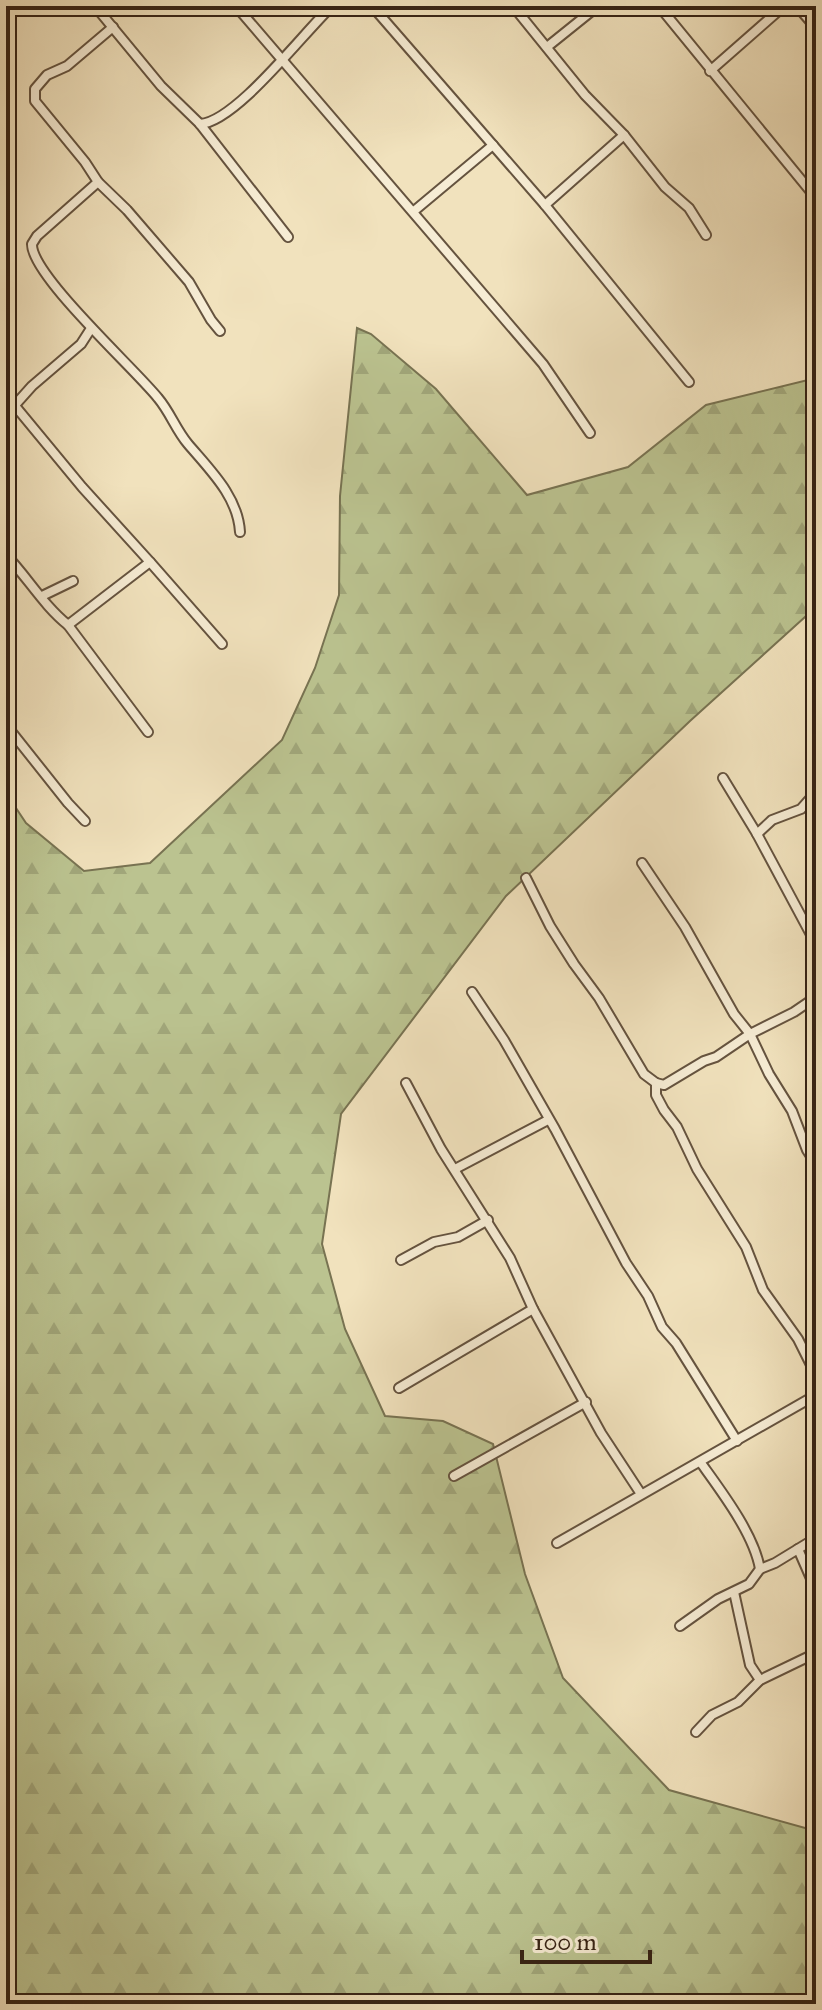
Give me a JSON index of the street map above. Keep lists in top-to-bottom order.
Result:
{
  "scale_bar": "100 m"
}
